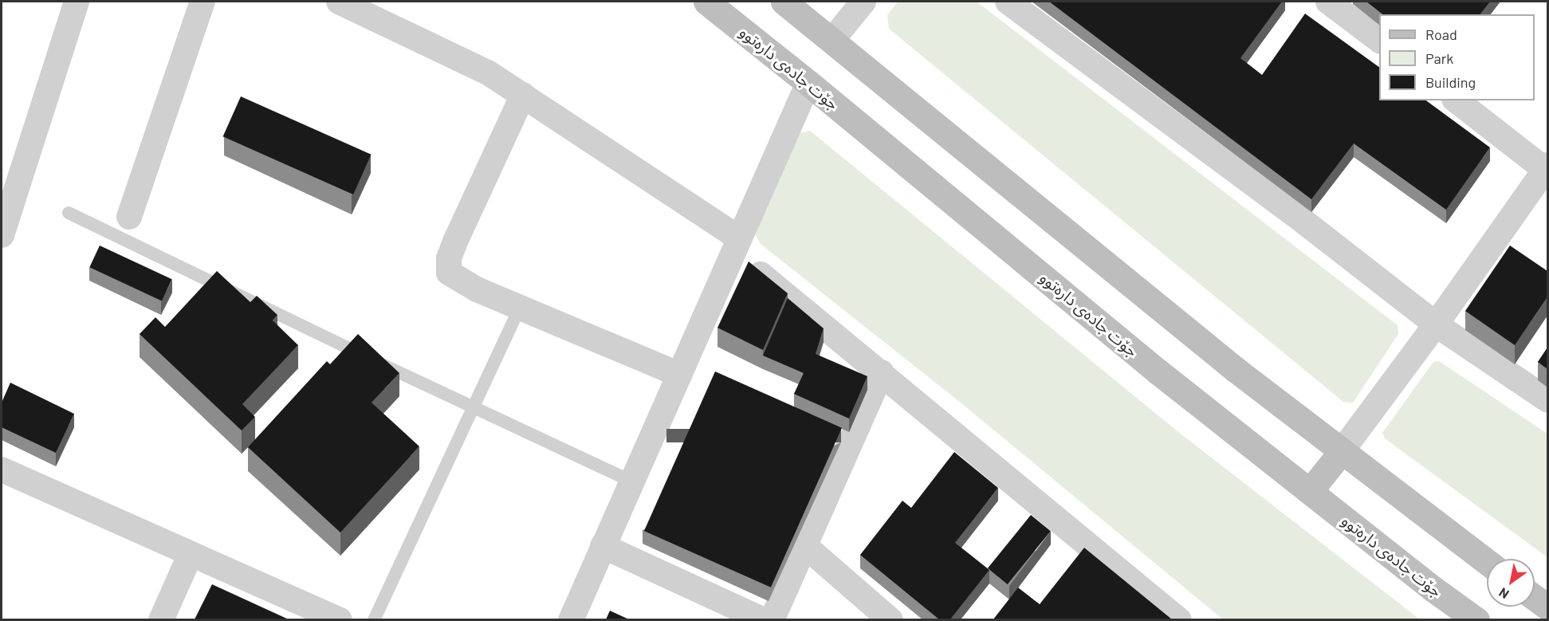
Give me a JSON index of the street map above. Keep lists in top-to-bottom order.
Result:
{
  "streets": {
    "main road": ["جۆت جادەی دارەتوو"]
  },
  "legend": ["Road", "Park", "Building"],
  "north": "bottom left"
}
